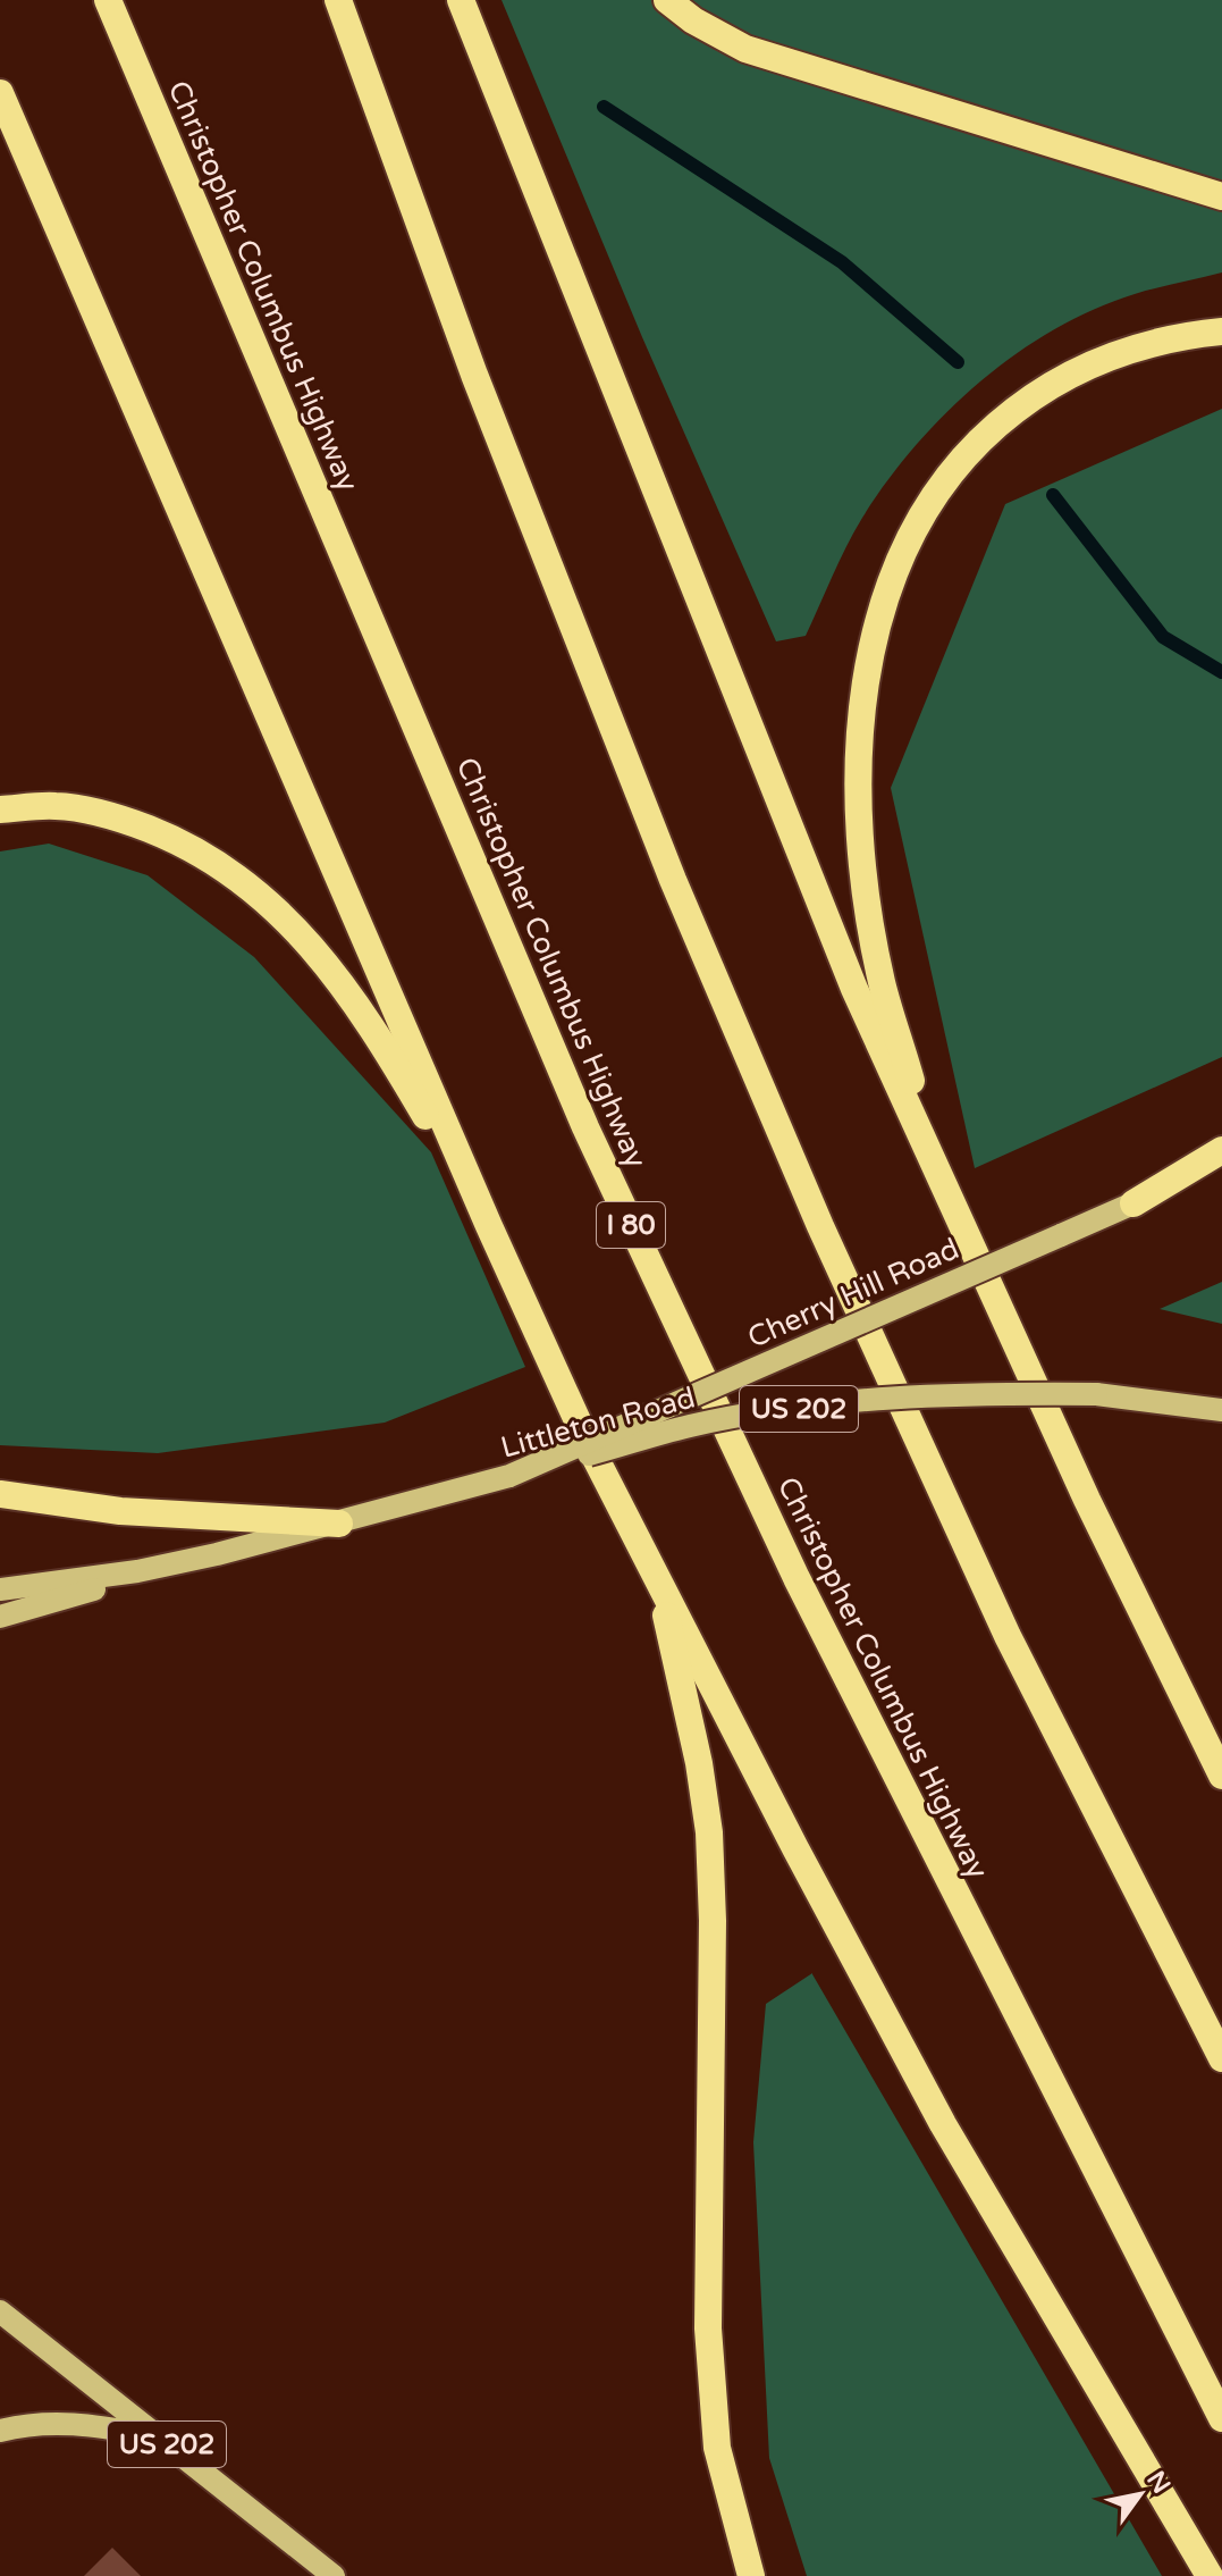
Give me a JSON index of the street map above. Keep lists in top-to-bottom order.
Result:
{
  "streets": {
    "highway": ["Christopher Columbus Highway", "I 80"],
    "main road": ["Cherry Hill Road", "US 202", "Littleton Road"]
  },
  "crossings": [
    ["Cherry Hill Road", "Littleton Road"]
  ],
  "north": "top right"
}
